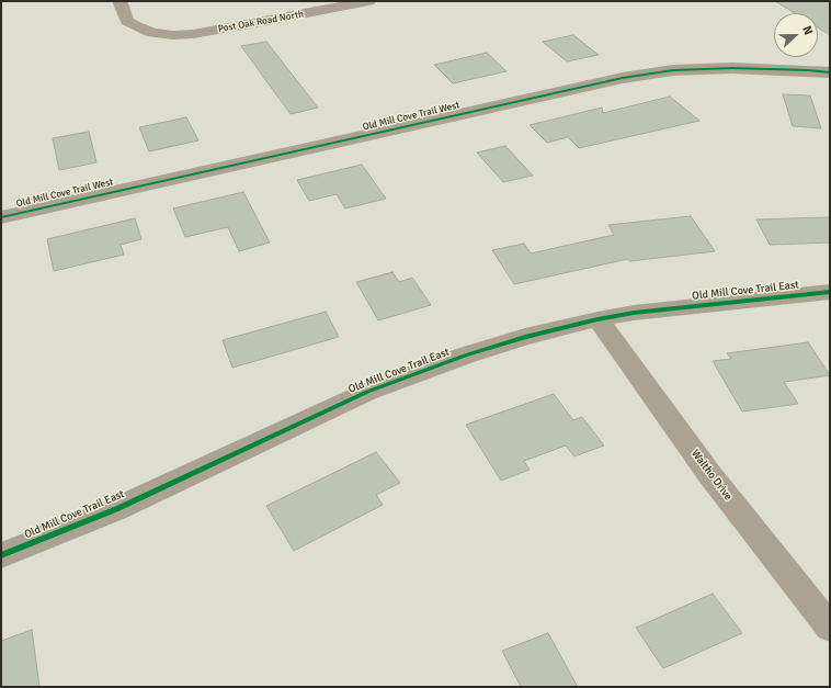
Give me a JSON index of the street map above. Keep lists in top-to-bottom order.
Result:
{
  "streets": {
    "street": [
      "Post Oak Road North",
      "Old Mill Cove Trail West",
      "Old Mill Cove Trail East",
      "Waltho Drive"
    ]
  },
  "crossings": [
    ["Old Mill Cove Trail East", "Waltho Drive"]
  ],
  "north": "right"
}
